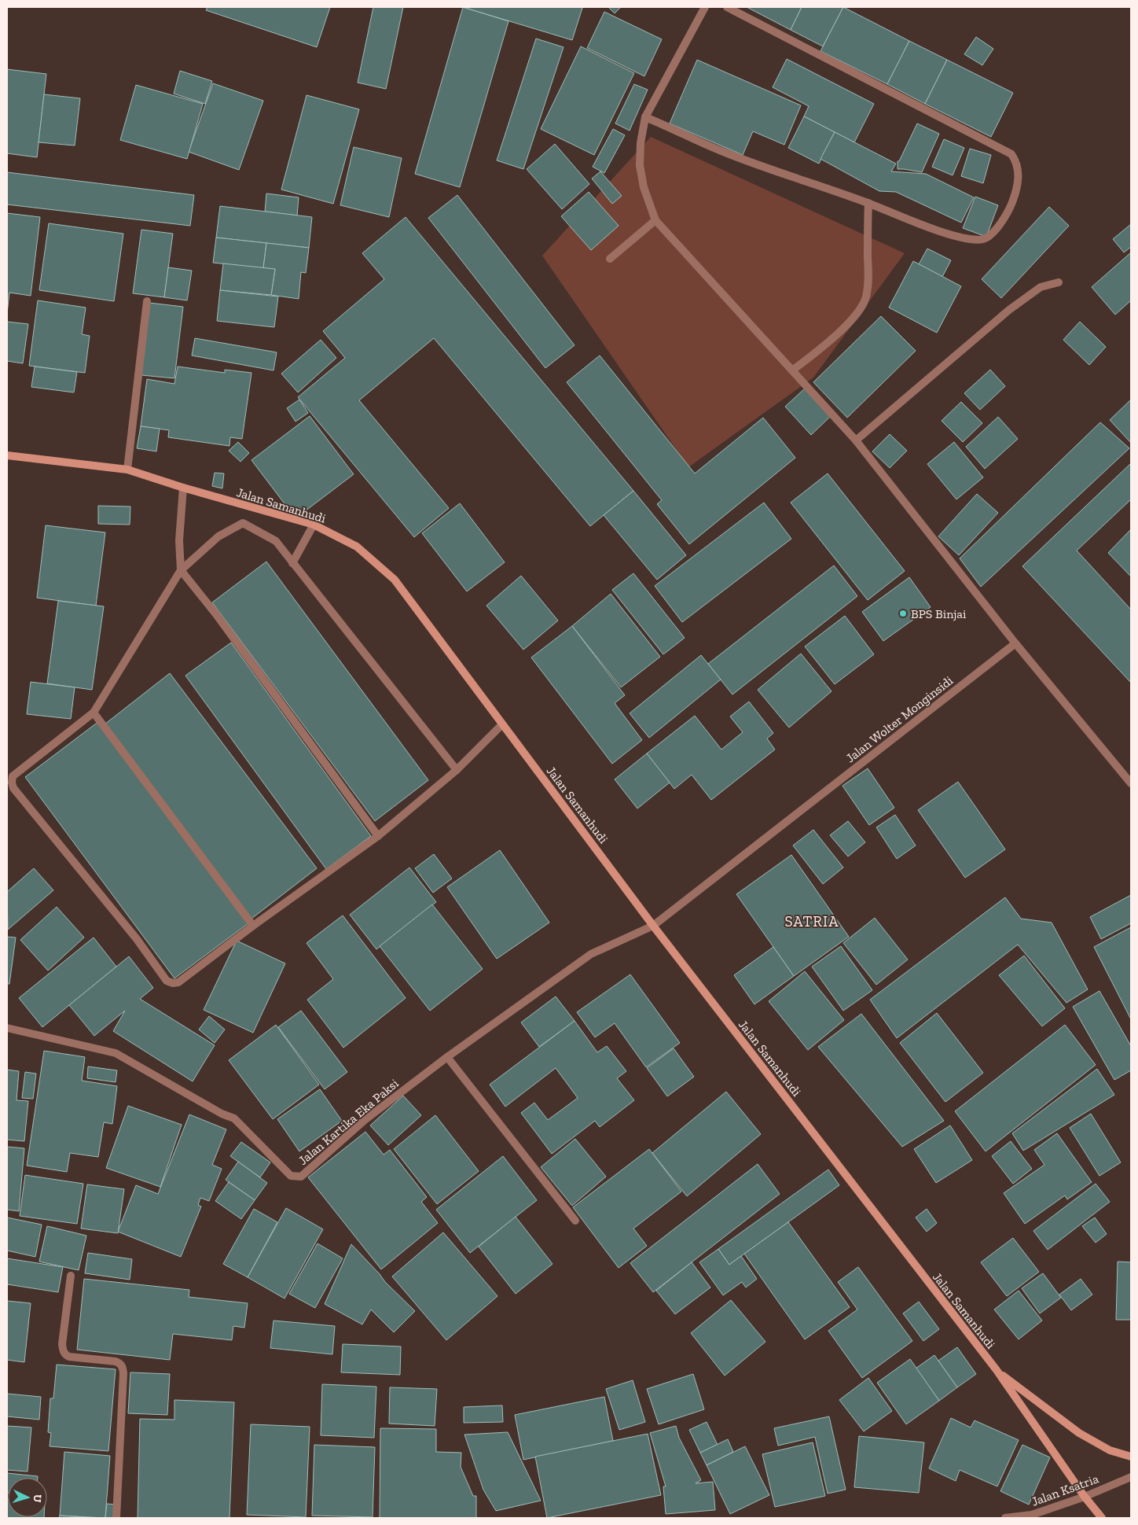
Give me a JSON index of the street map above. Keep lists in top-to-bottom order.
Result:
{
  "streets": {
    "street": [
      "Jalan Samanhudi",
      "Jalan Wolter Monginsidi",
      "Jalan Kartika Eka Paksi",
      "Jalan Ksatria"
    ]
  },
  "crossings": [
    ["Jalan Samanhudi", "Jalan Wolter Monginsidi"],
    ["Jalan Samanhudi", "Jalan Kartika Eka Paksi"],
    ["Jalan Samanhudi", "Jalan Ksatria"],
    ["Jalan Wolter Monginsidi", "Jalan Kartika Eka Paksi"]
  ],
  "districts": ["SATRIA"],
  "places": ["BPS Binjai"],
  "north": "right"
}
